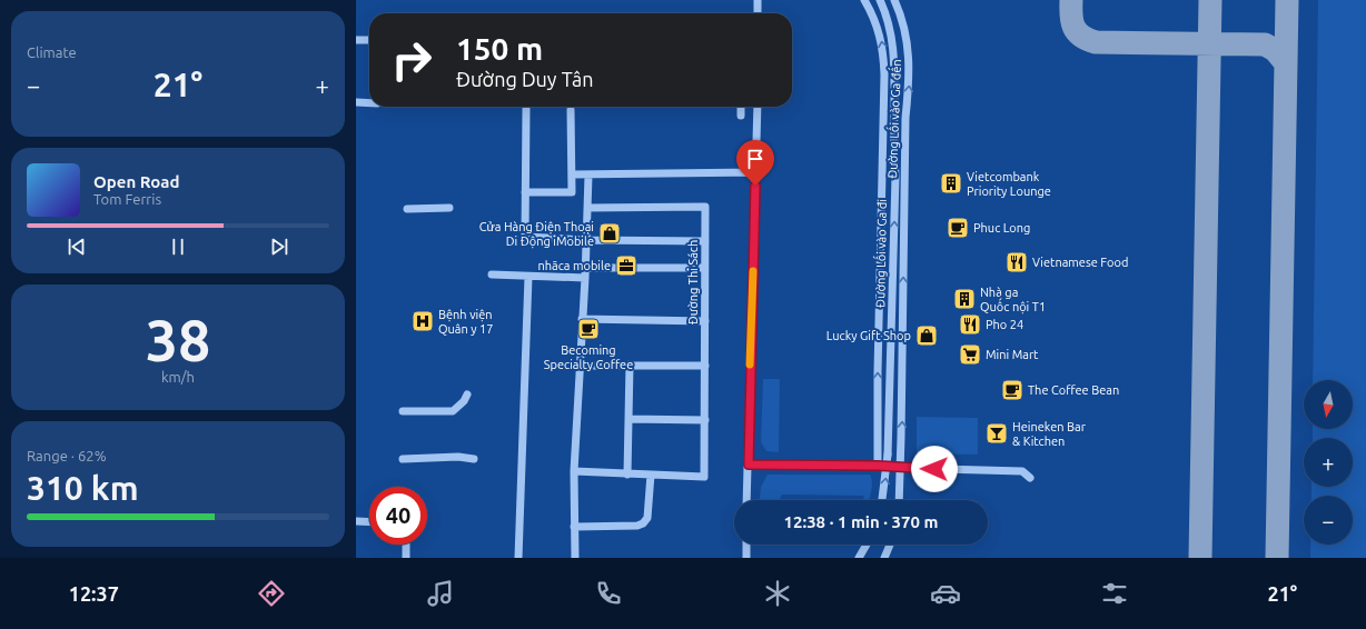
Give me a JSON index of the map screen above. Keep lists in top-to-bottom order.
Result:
{
  "streets": {
    "street": ["Đường Lối vào Ga đến", "Đường Lối vào Ga đi", "Đường Thi Sách"]
  },
  "places": {
    "building": ["Vietcombank Priority Lounge", "Nhà ga Quốc nội T1"],
    "cafe": ["Phuc Long", "Becoming Specialty Coffee", "The Coffee Bean"],
    "shop": ["Cửa Hàng Điện Thoại Di Động iMobile", "Lucky Gift Shop"],
    "restaurant": ["Vietnamese Food", "Pho 24"],
    "office": ["nhãca mobile"],
    "hospital": ["Bệnh viện Quân y 17"],
    "supermarket": ["Mini Mart"],
    "bar": ["Heineken Bar & Kitchen"]
  },
  "north": "bottom",
  "page": {
    "tile": [
      "Climate",
      ["38", "km/h"],
      ["Range · 62%", "310 km"]
    ],
    "turn": ["150 m", "Đường Duy Tân"],
    "heat": ["−", "21°", "+"],
    "song": ["Open Road", "Tom Ferris"],
    "map_buttons": ["+", "−"],
    "limit": "40",
    "trip": "12:38 · 1 min · 370 m",
    "tabs": ["12:37", "21°"]
  }
}
